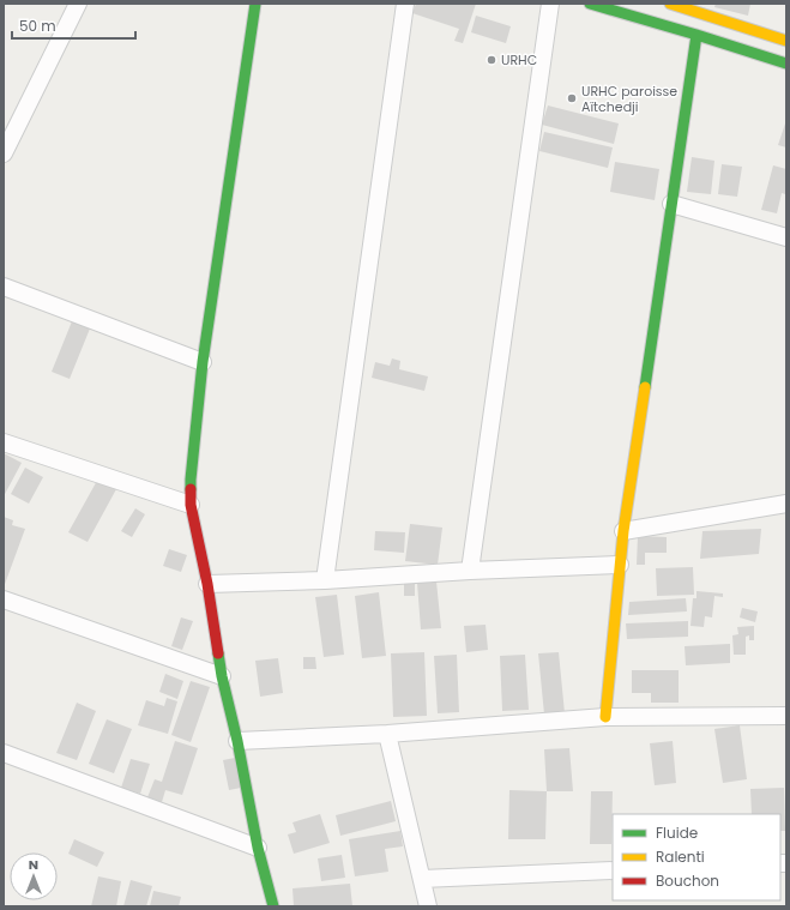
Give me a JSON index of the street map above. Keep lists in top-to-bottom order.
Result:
{
  "places": ["URHC", "URHC paroisse Aïtchedji"],
  "legend": ["Fluide", "Ralenti", "Bouchon"],
  "scale_bar": "50 m",
  "north": "top"
}
